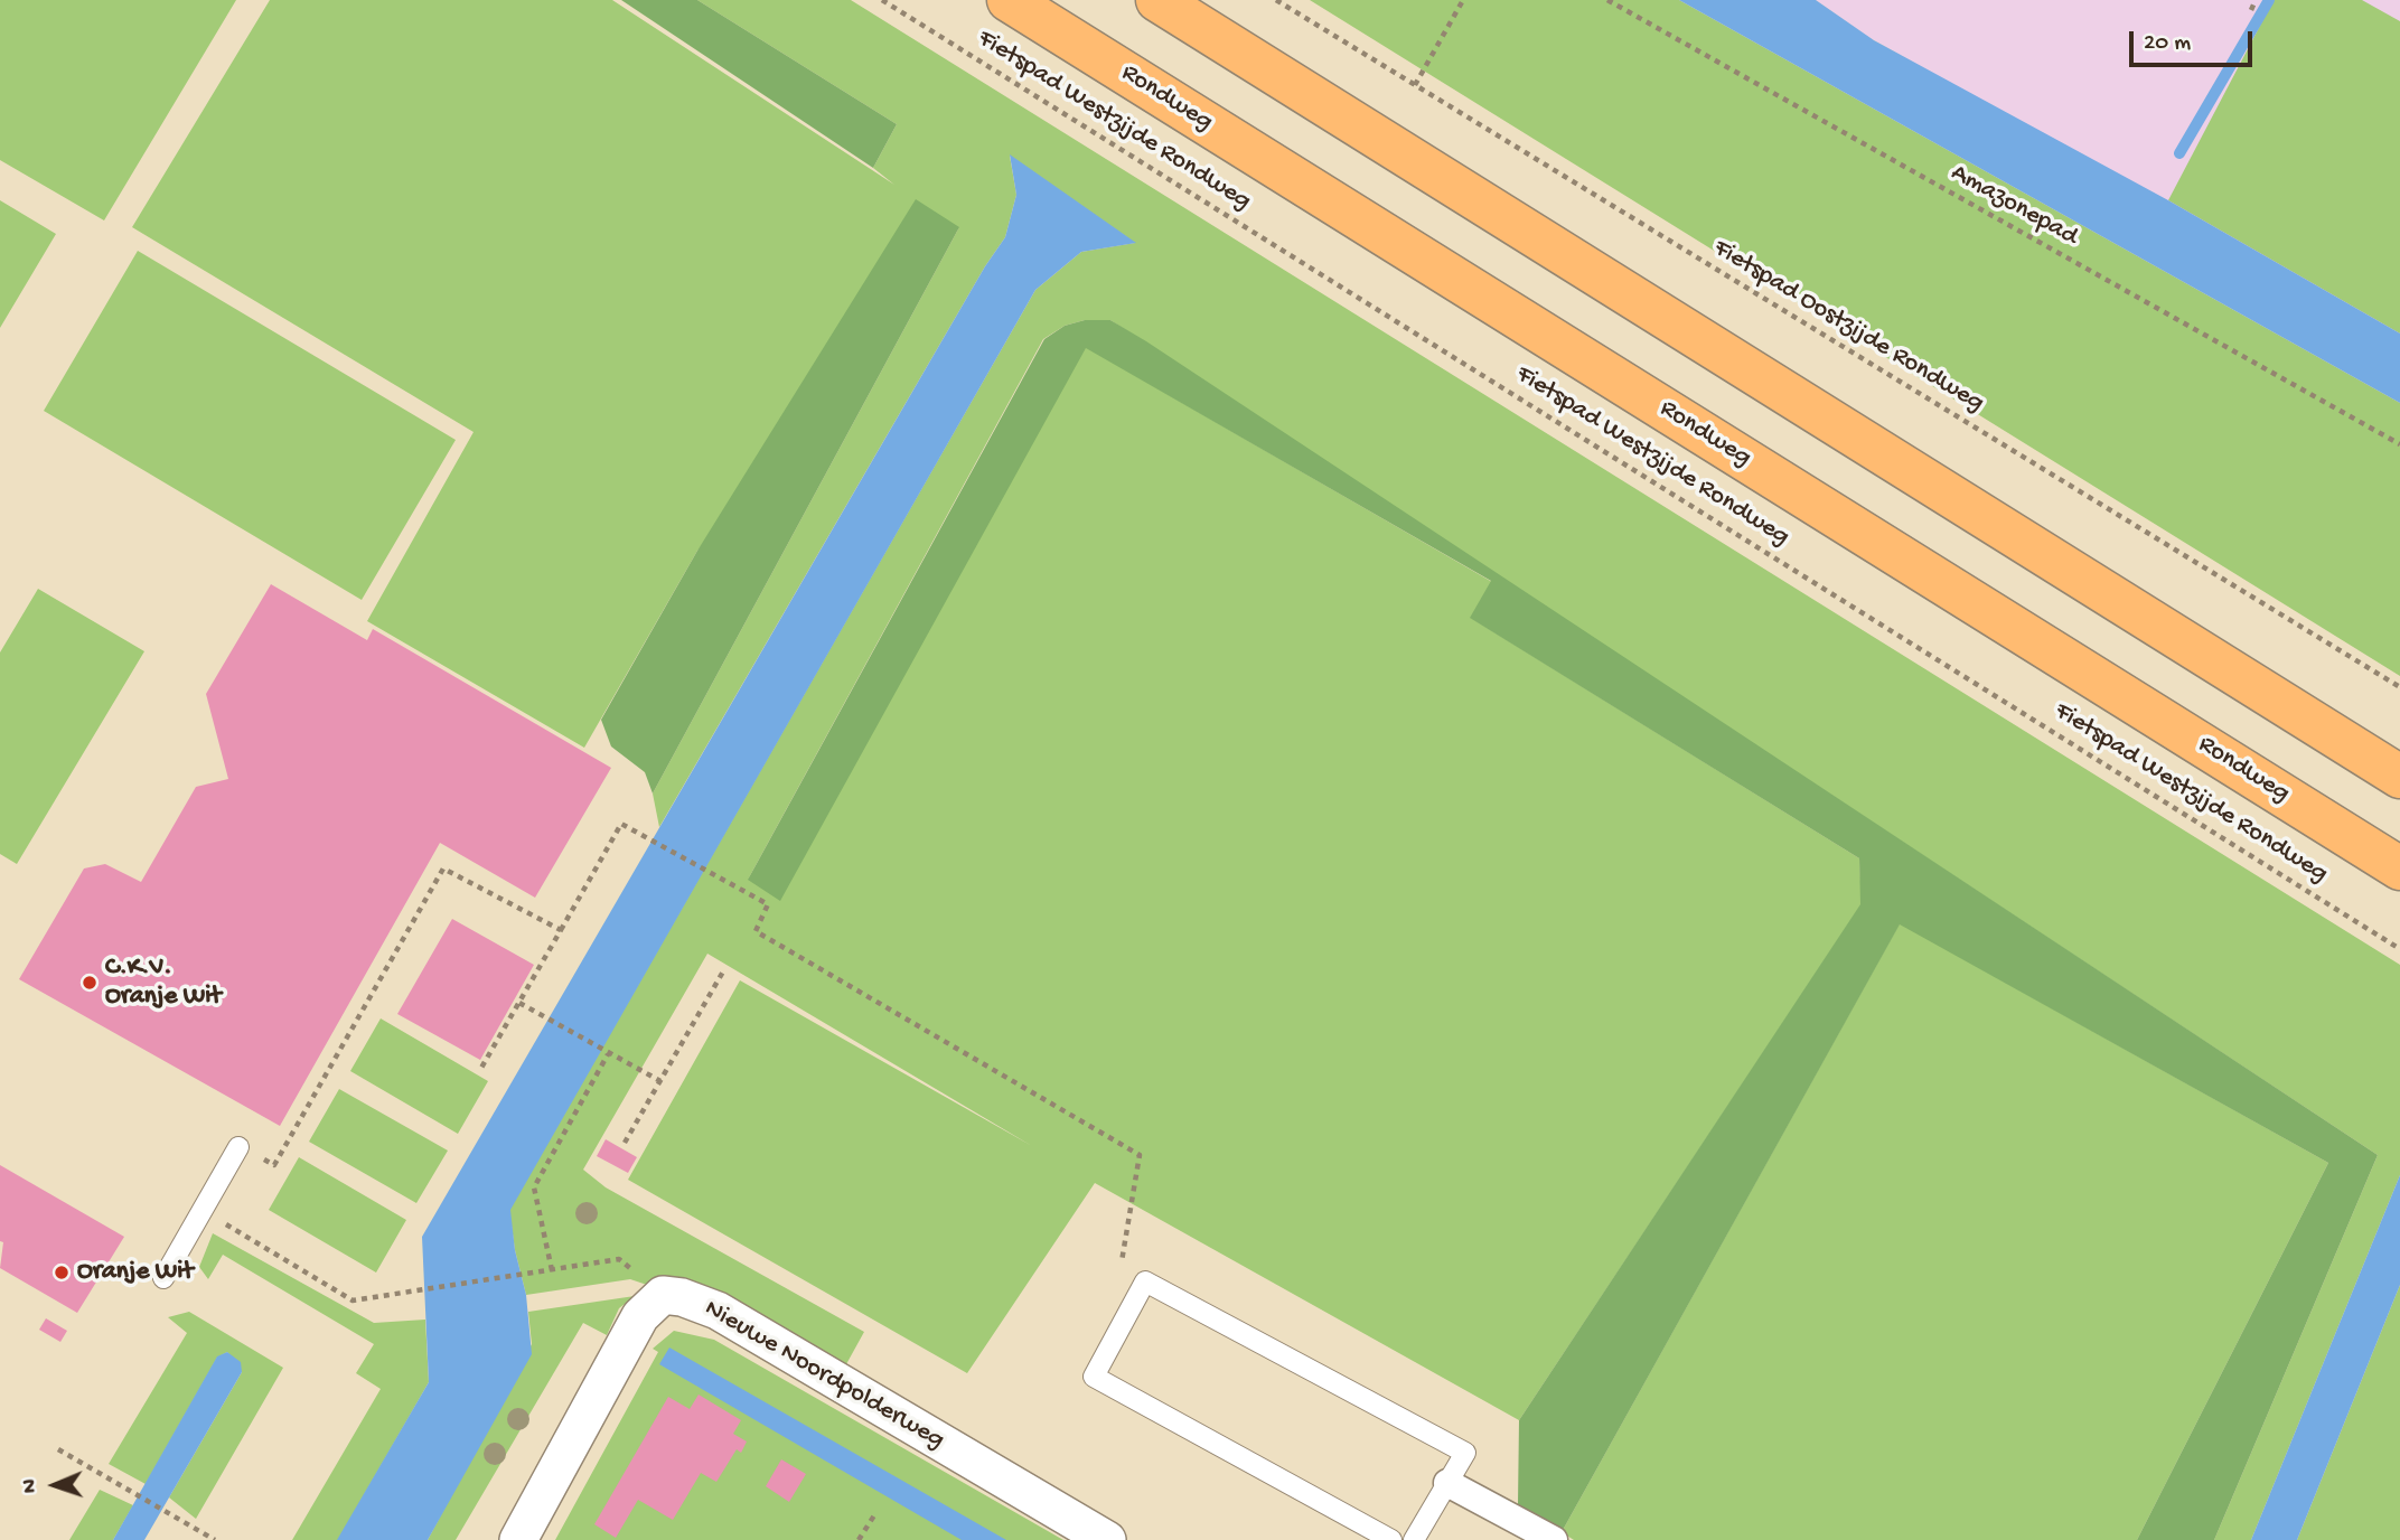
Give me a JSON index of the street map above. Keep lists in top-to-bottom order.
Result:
{
  "streets": {
    "highway": ["Rondweg"],
    "street": ["Nieuwe Noordpolderweg"],
    "path": ["Fietspad Westzijde Rondweg", "Amazonepad", "Fietspad Oostzijde Rondweg"]
  },
  "places": ["C.K.V. Oranje Wit", "Oranje Wit"],
  "scale_bar": "20 m",
  "north": "left"
}
